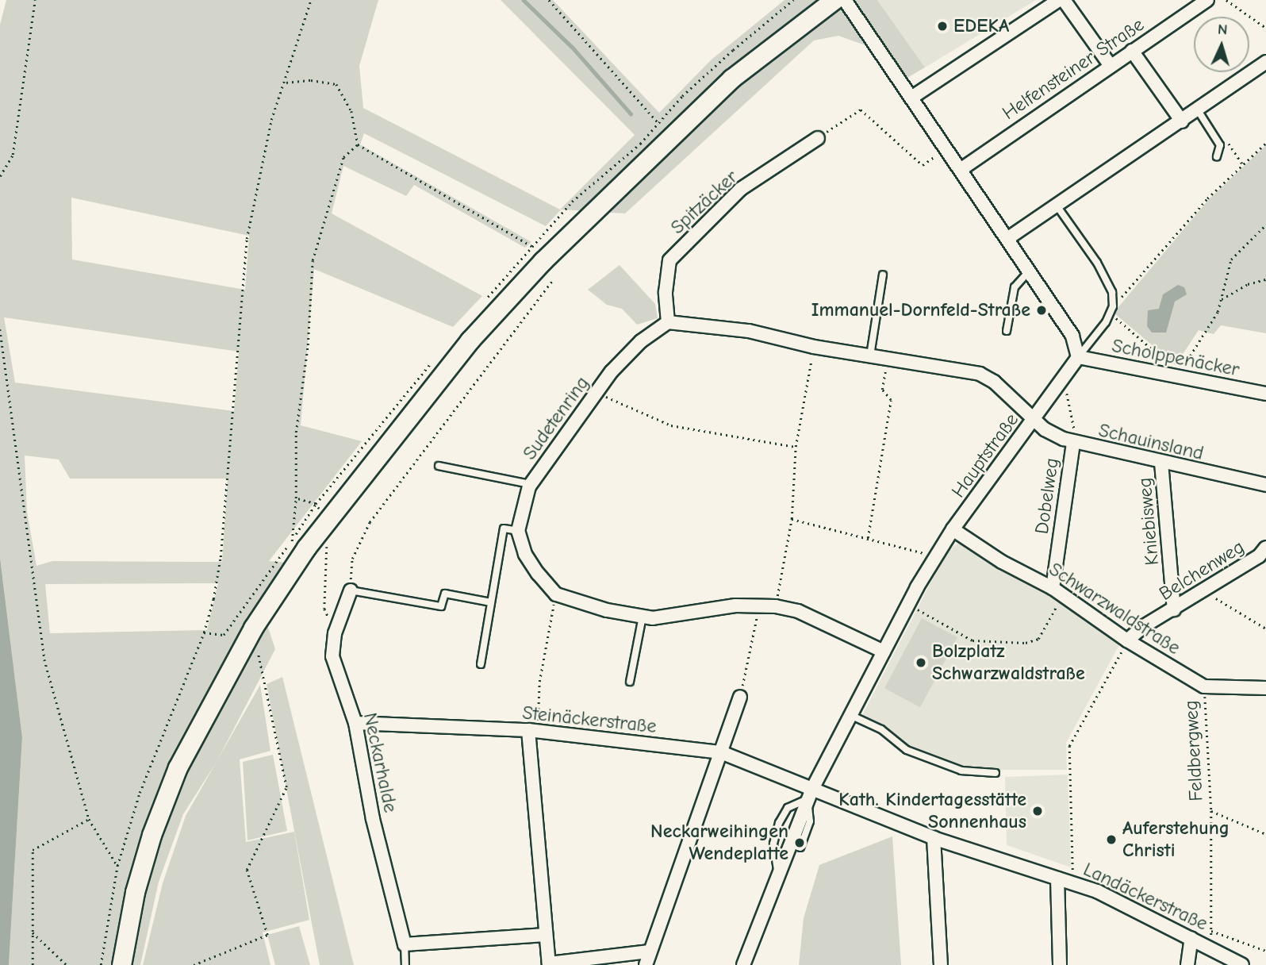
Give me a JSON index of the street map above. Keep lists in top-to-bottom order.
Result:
{
  "streets": {
    "street": [
      "Helfensteiner Straße",
      "Spitzäcker",
      "Scholppenäcker",
      "Sudetenring",
      "Schauinsland",
      "Hauptstraße",
      "Dobelweg",
      "Kniebisweg",
      "Belchenweg",
      "Schwarzwaldstraße",
      "Steinäckerstraße",
      "Neckarhalde",
      "Landäckerstraße"
    ],
    "path": ["Feldbergweg"]
  },
  "crossings": [
    ["Spitzäcker", "Sudetenring"],
    ["Scholppenäcker", "Hauptstraße"],
    ["Schauinsland", "Hauptstraße"],
    ["Schauinsland", "Dobelweg"],
    ["Schauinsland", "Kniebisweg"],
    ["Hauptstraße", "Schwarzwaldstraße"],
    ["Hauptstraße", "Steinäckerstraße"],
    ["Hauptstraße", "Landäckerstraße"],
    ["Dobelweg", "Schwarzwaldstraße"],
    ["Kniebisweg", "Belchenweg"],
    ["Belchenweg", "Schwarzwaldstraße"],
    ["Schwarzwaldstraße", "Feldbergweg"],
    ["Steinäckerstraße", "Neckarhalde"],
    ["Steinäckerstraße", "Landäckerstraße"],
    ["Feldbergweg", "Landäckerstraße"]
  ],
  "places": [
    "EDEKA",
    "Immanuel-Dornfeld-Straße",
    "Bolzplatz Schwarzwaldstraße",
    "Kath. Kindertagesstätte Sonnenhaus",
    "Auferstehung Christi",
    "Neckarweihingen Wendeplatte"
  ],
  "north": "top"
}
